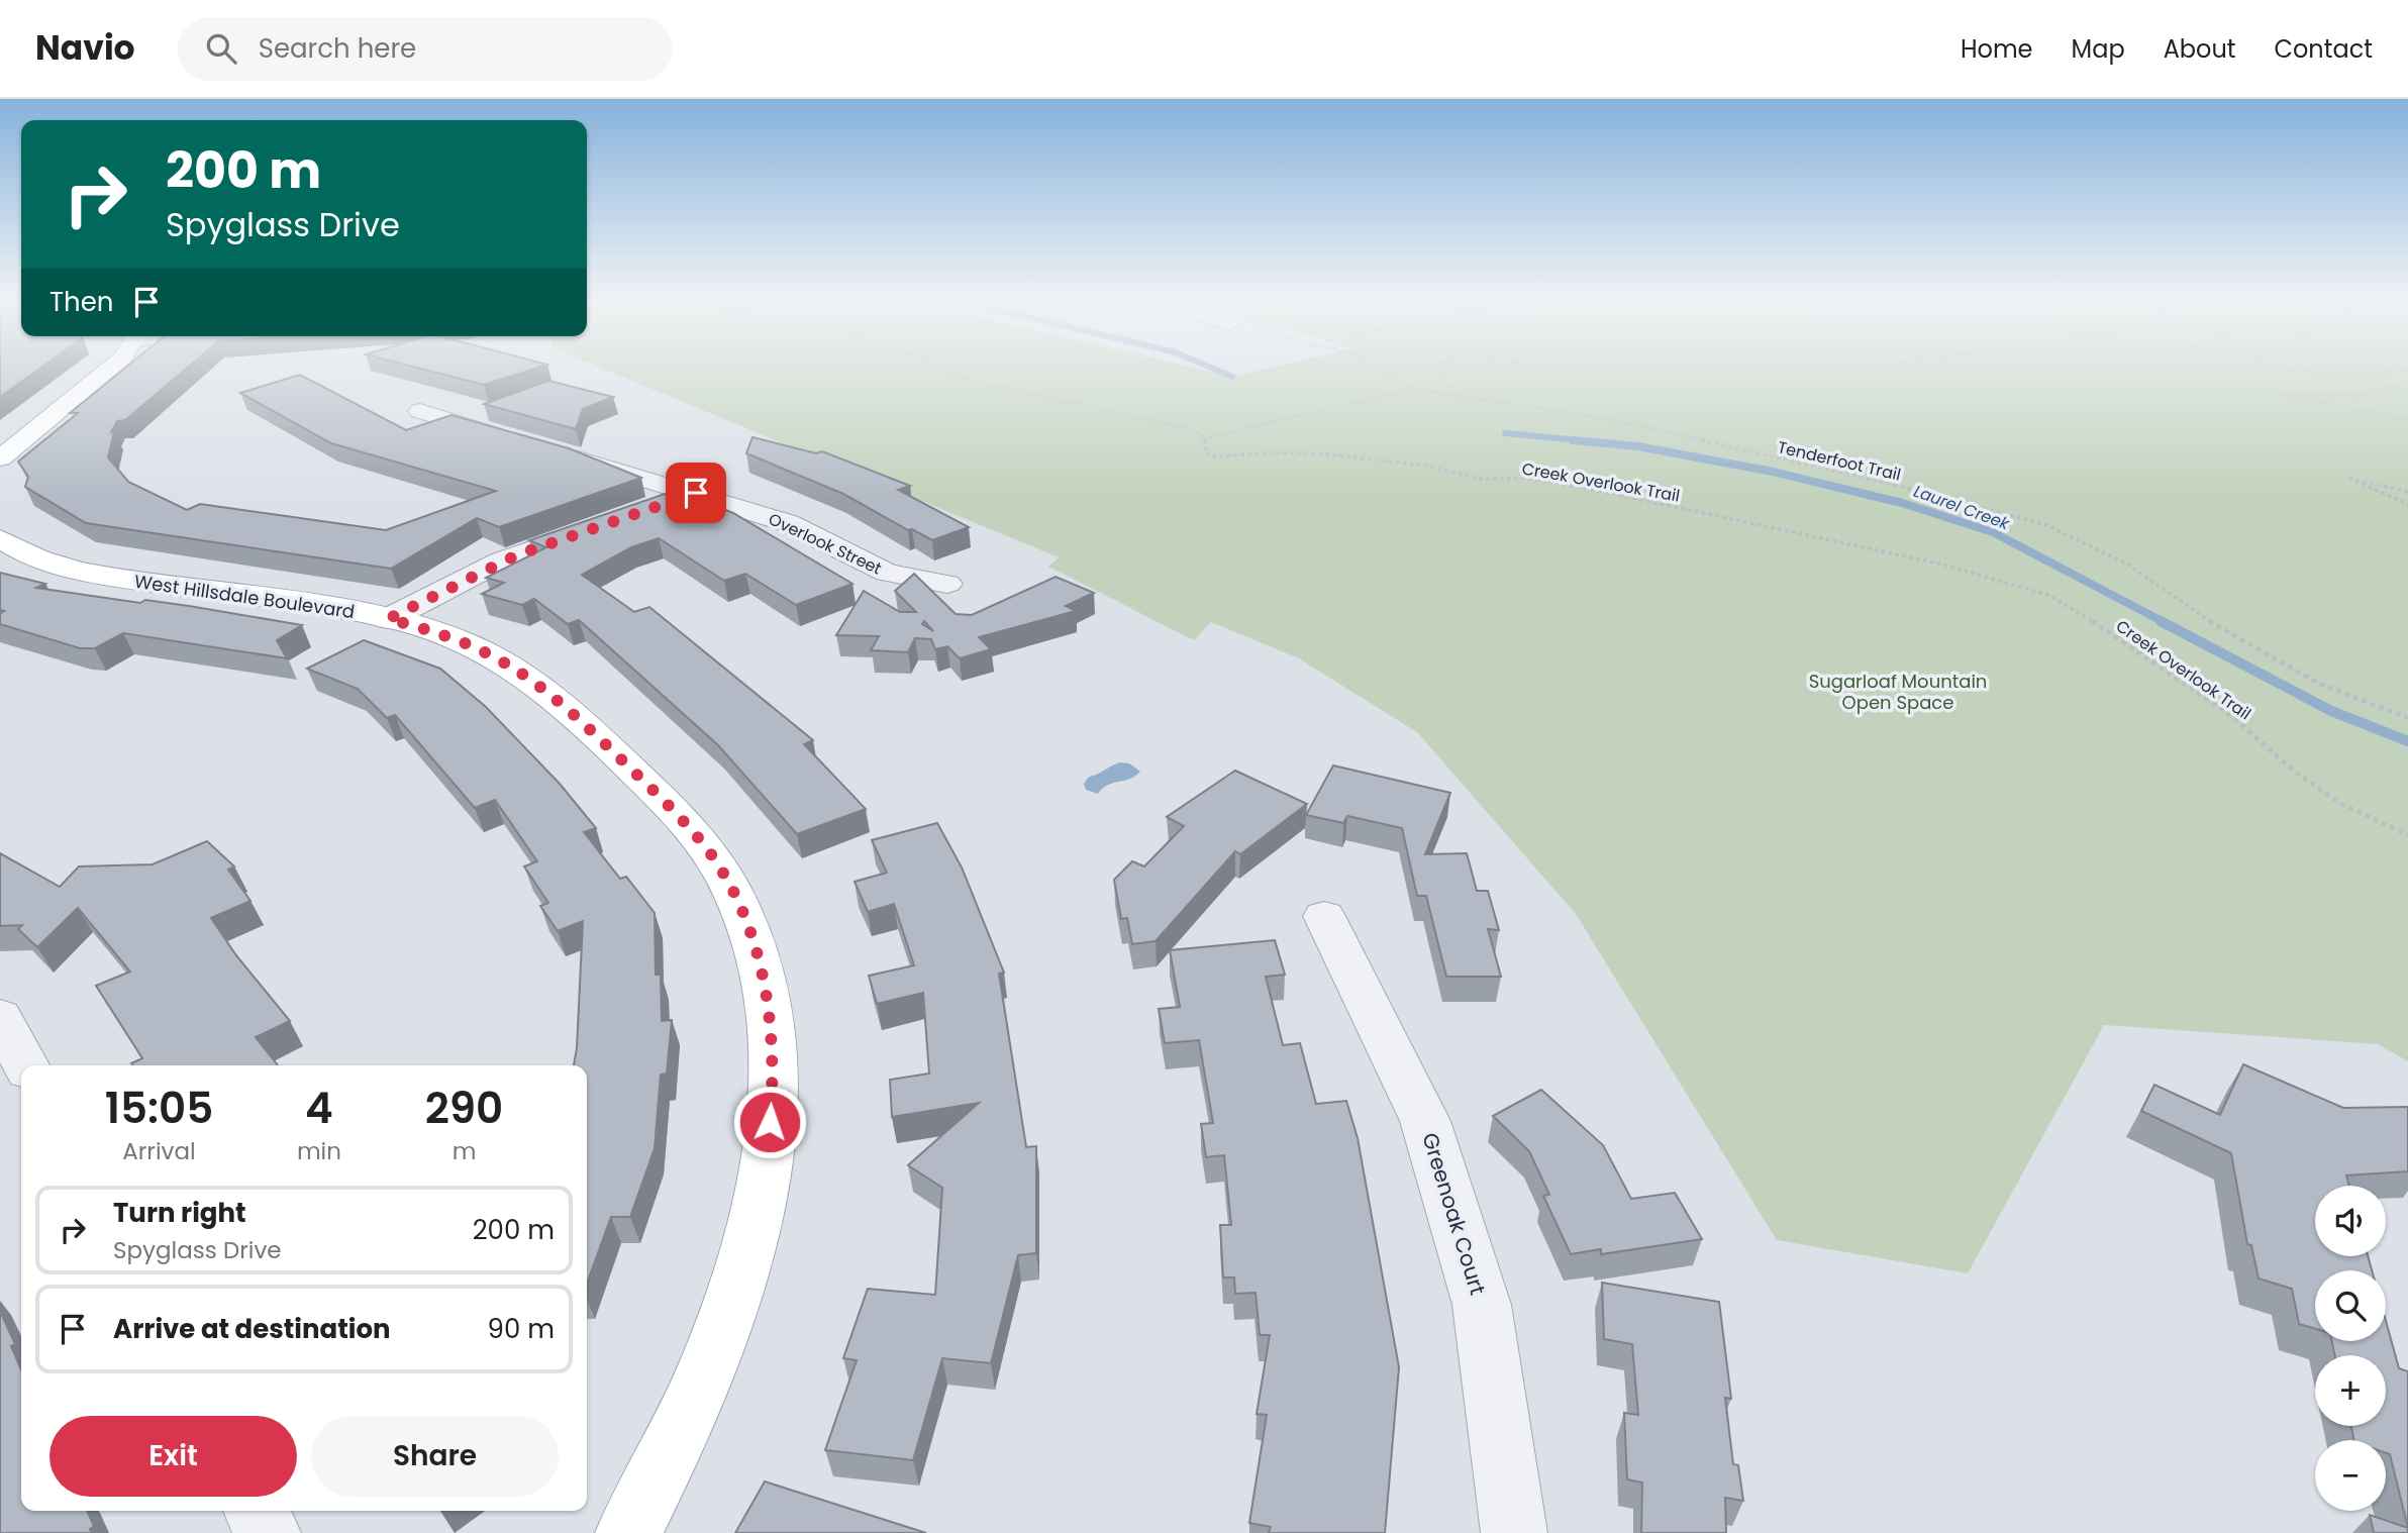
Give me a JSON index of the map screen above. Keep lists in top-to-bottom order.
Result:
{
  "streets": {
    "main road": ["West Hillsdale Boulevard"],
    "street": ["Overlook Street", "Greenoak Court"],
    "path": ["Tenderfoot Trail", "Creek Overlook Trail"]
  },
  "water": ["Laurel Creek"],
  "parks": ["Sugarloaf Mountain Open Space"],
  "page": {
    "header": "Navio",
    "search": "Search here",
    "nav": [
      "Home",
      "Map",
      "About",
      "Contact"
    ],
    "turn": ["200 m", "Spyglass Drive"],
    "then": "Then",
    "eta": [
      "15:05",
      "Arrival",
      "4",
      "min",
      "290",
      "m"
    ],
    "map_buttons": ["+", "−"],
    "list": [
      {
        "name": "Turn right",
        "note": "Spyglass Drive",
        "value": "200 m"
      },
      {
        "name": "Arrive at destination",
        "value": "90 m"
      }
    ],
    "buttons": ["Exit", "Share"]
  }
}
